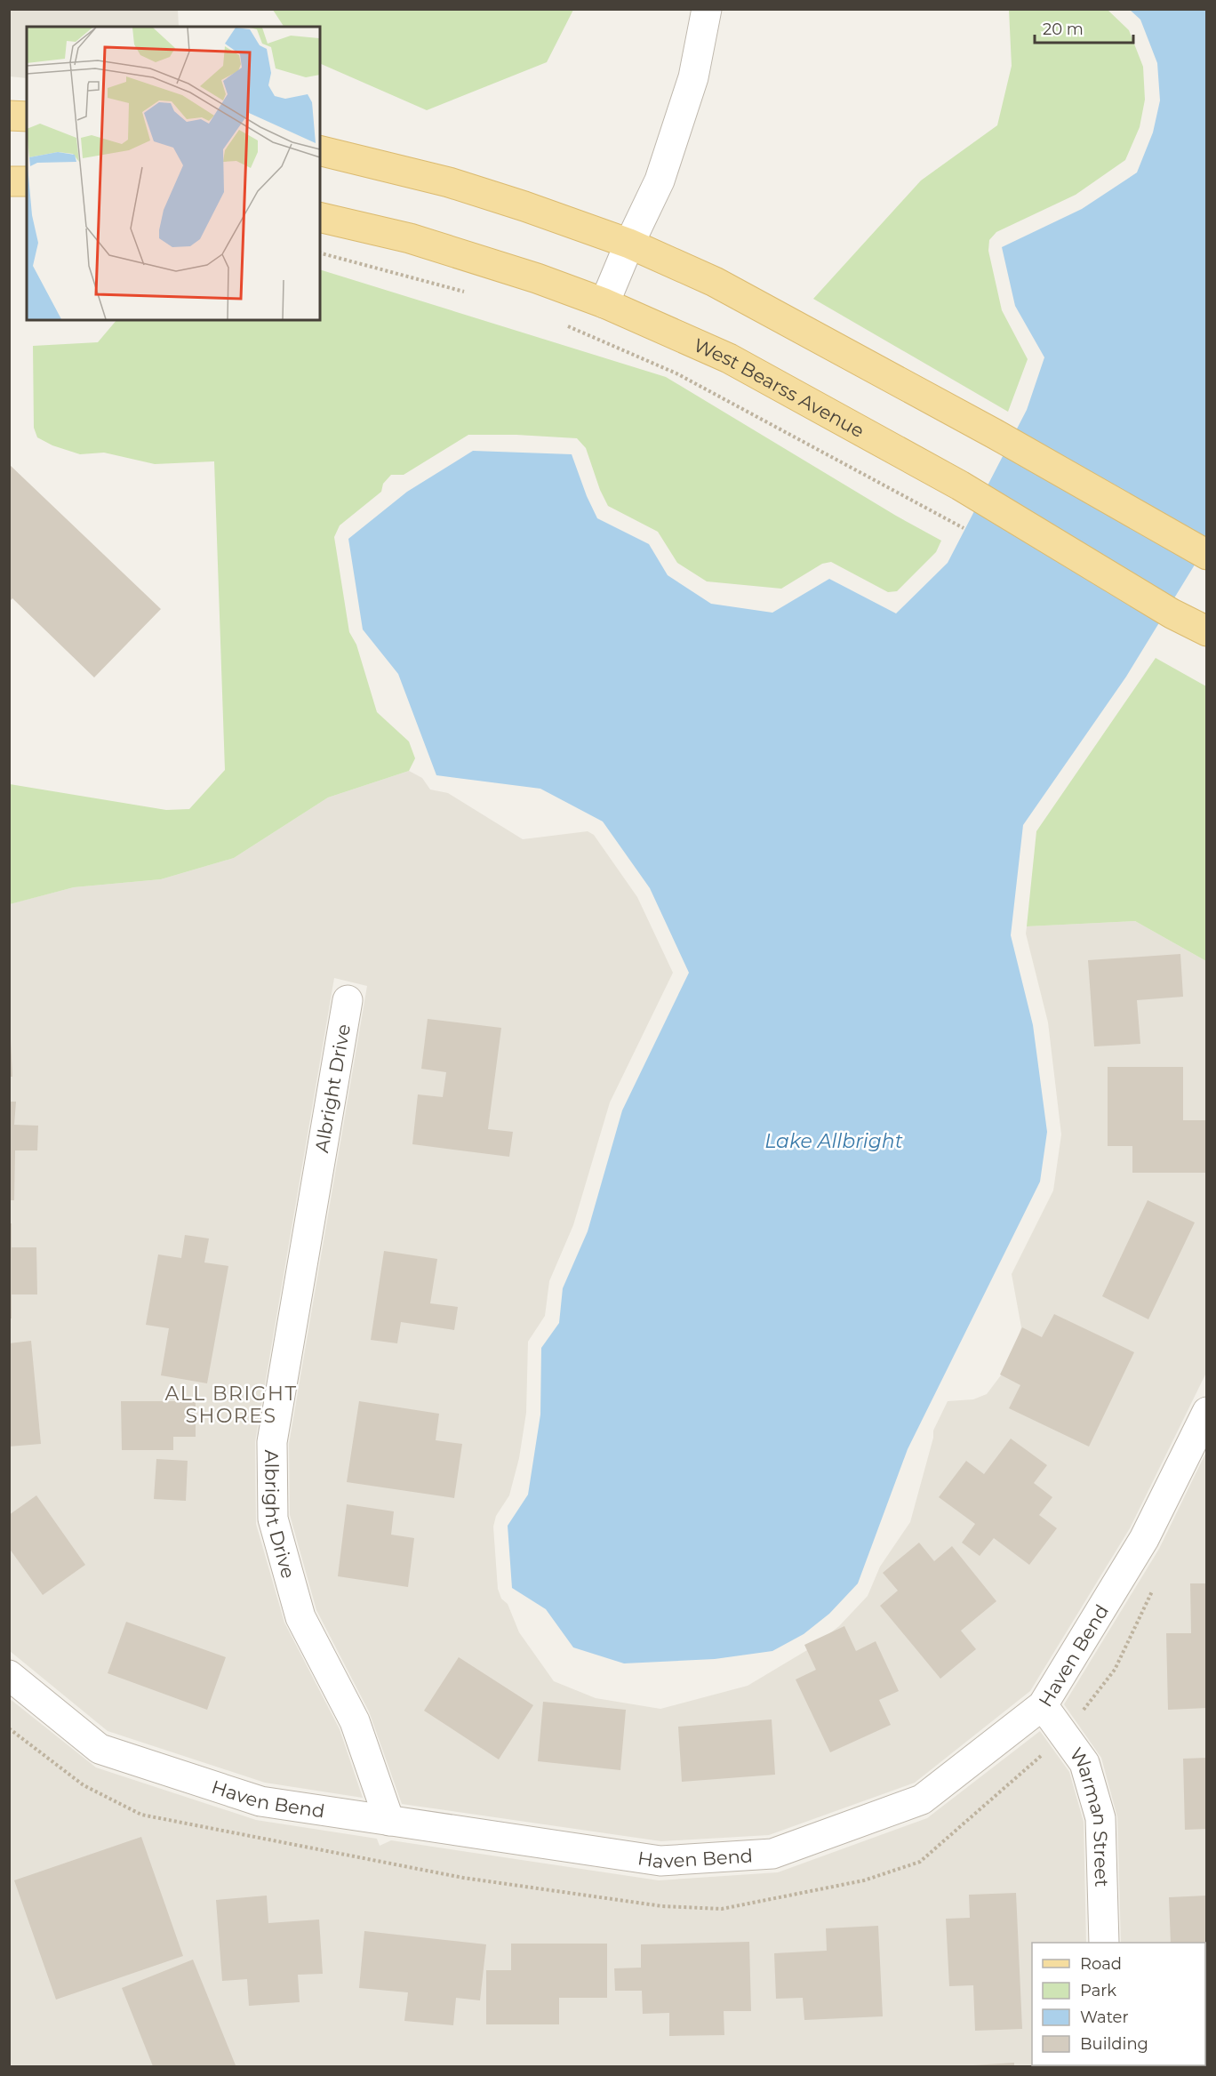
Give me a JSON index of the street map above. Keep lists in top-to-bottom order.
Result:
{
  "streets": {
    "main road": ["West Bearss Avenue"],
    "street": ["Albright Drive", "Haven Bend", "Warman Street"]
  },
  "crossings": [
    ["Albright Drive", "Haven Bend"],
    ["Haven Bend", "Warman Street"]
  ],
  "districts": ["ALL BRIGHT SHORES"],
  "water": ["Lake Allbright"],
  "legend": [
    "Road",
    "Park",
    "Water",
    "Building"
  ],
  "scale_bar": "20 m"
}
